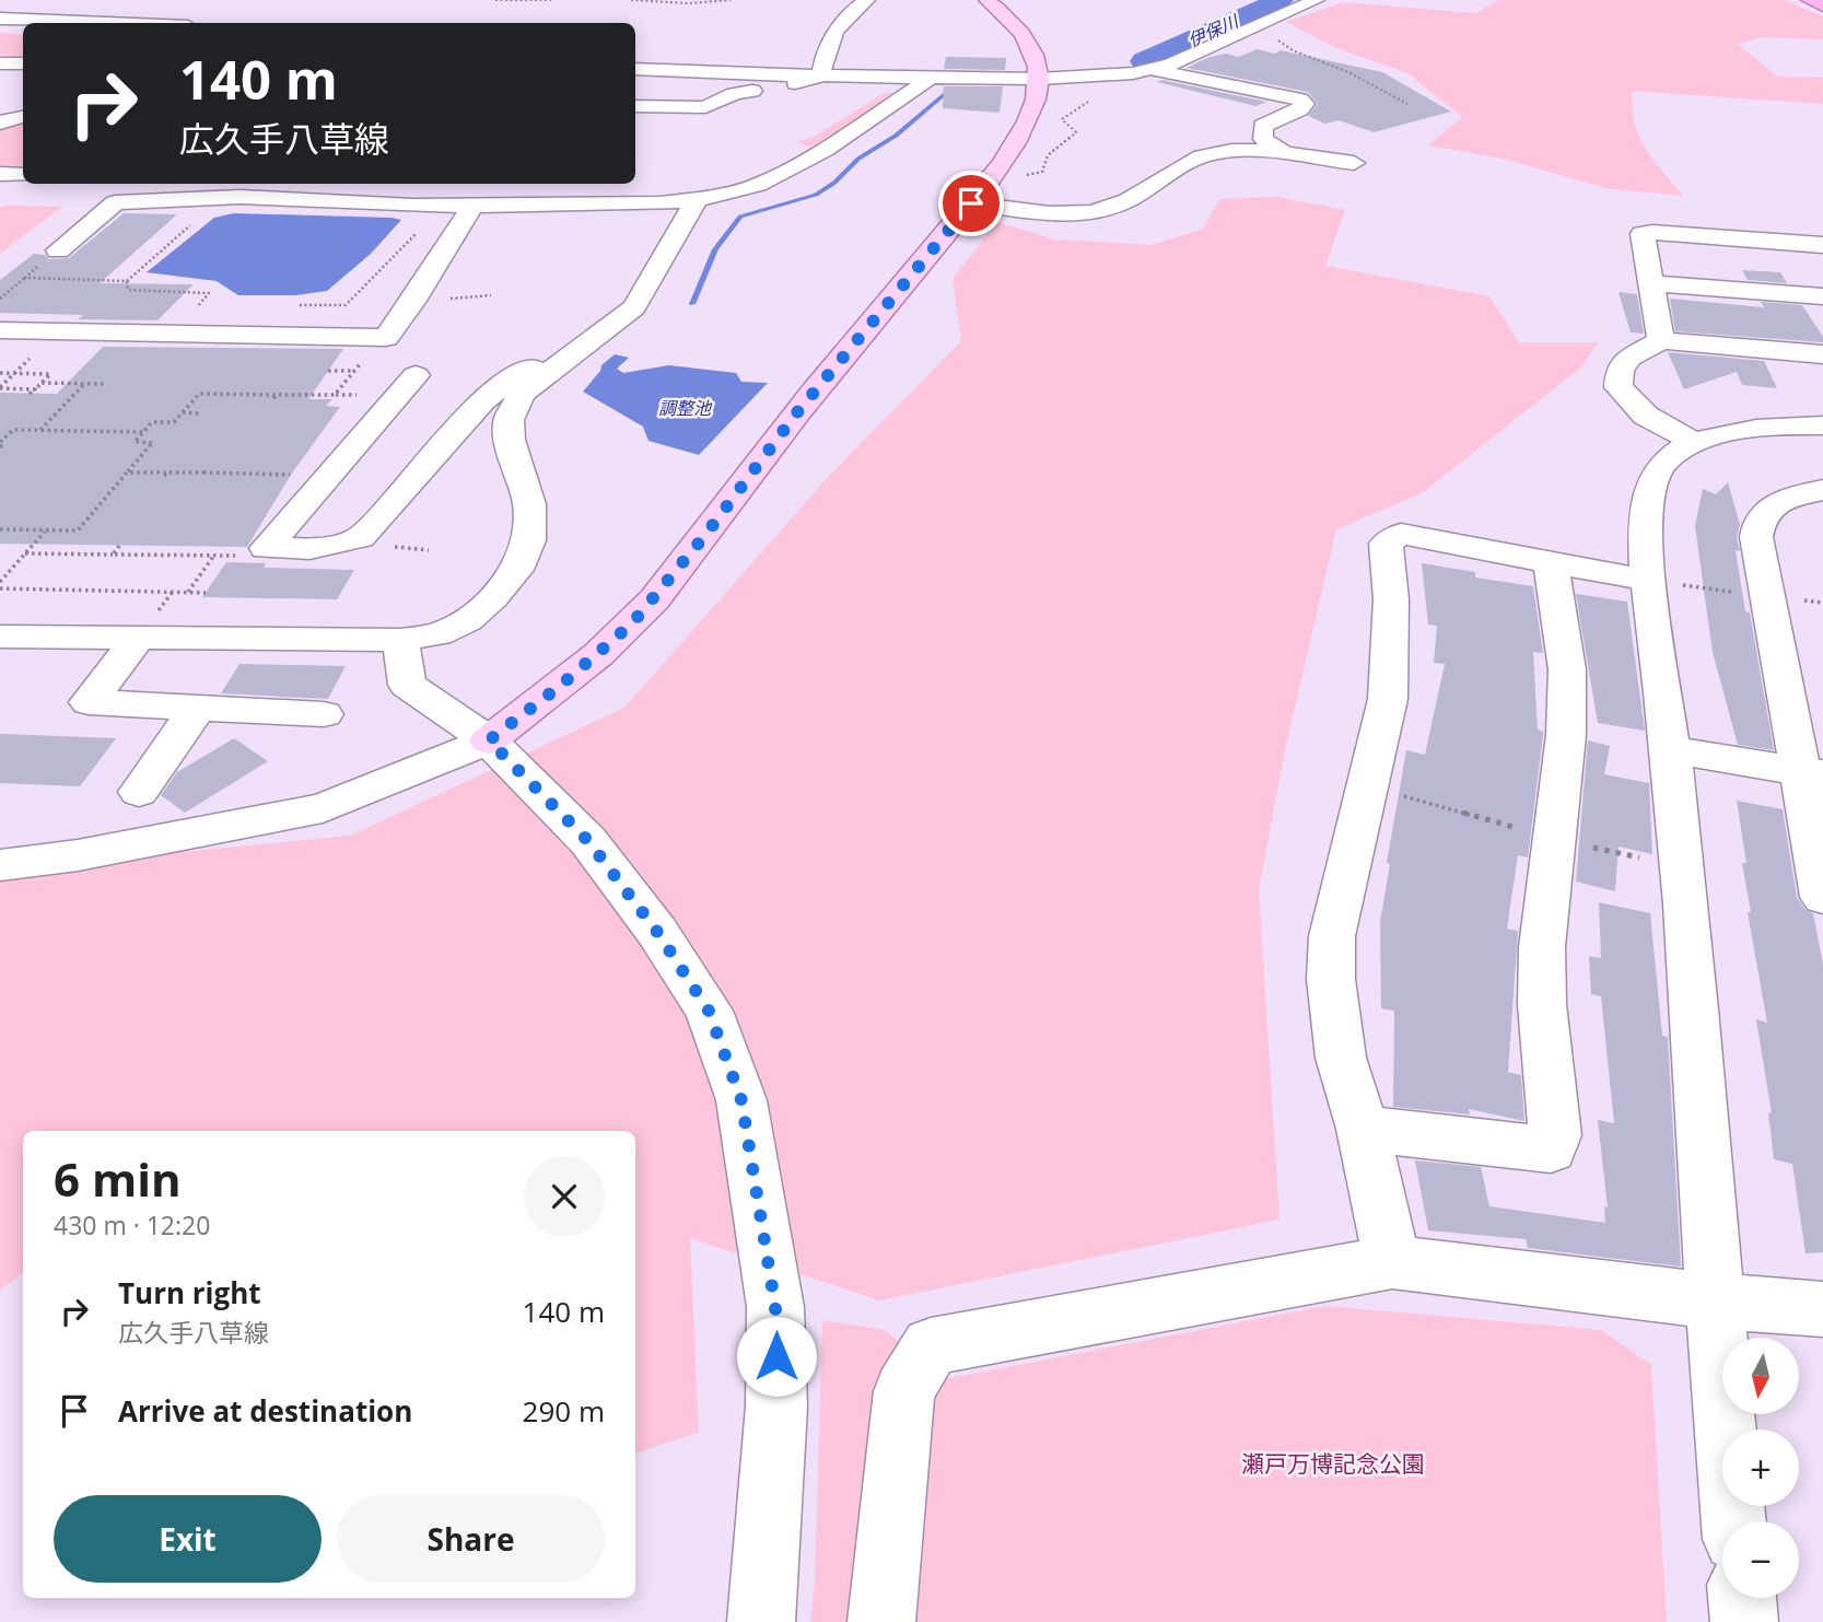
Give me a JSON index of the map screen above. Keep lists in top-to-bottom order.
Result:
{
  "water": ["伊保川", "調整池"],
  "parks": ["瀬戸万博記念公園"],
  "north": "bottom",
  "page": {
    "turn": ["140 m", "広久手八草線"],
    "heading": ["6 min", "430 m · 12:20"],
    "list": [
      {
        "name": "Turn right",
        "note": "広久手八草線",
        "value": "140 m"
      },
      {
        "name": "Arrive at destination",
        "value": "290 m"
      }
    ],
    "map_buttons": ["+", "−"],
    "buttons": ["Exit", "Share"]
  }
}
